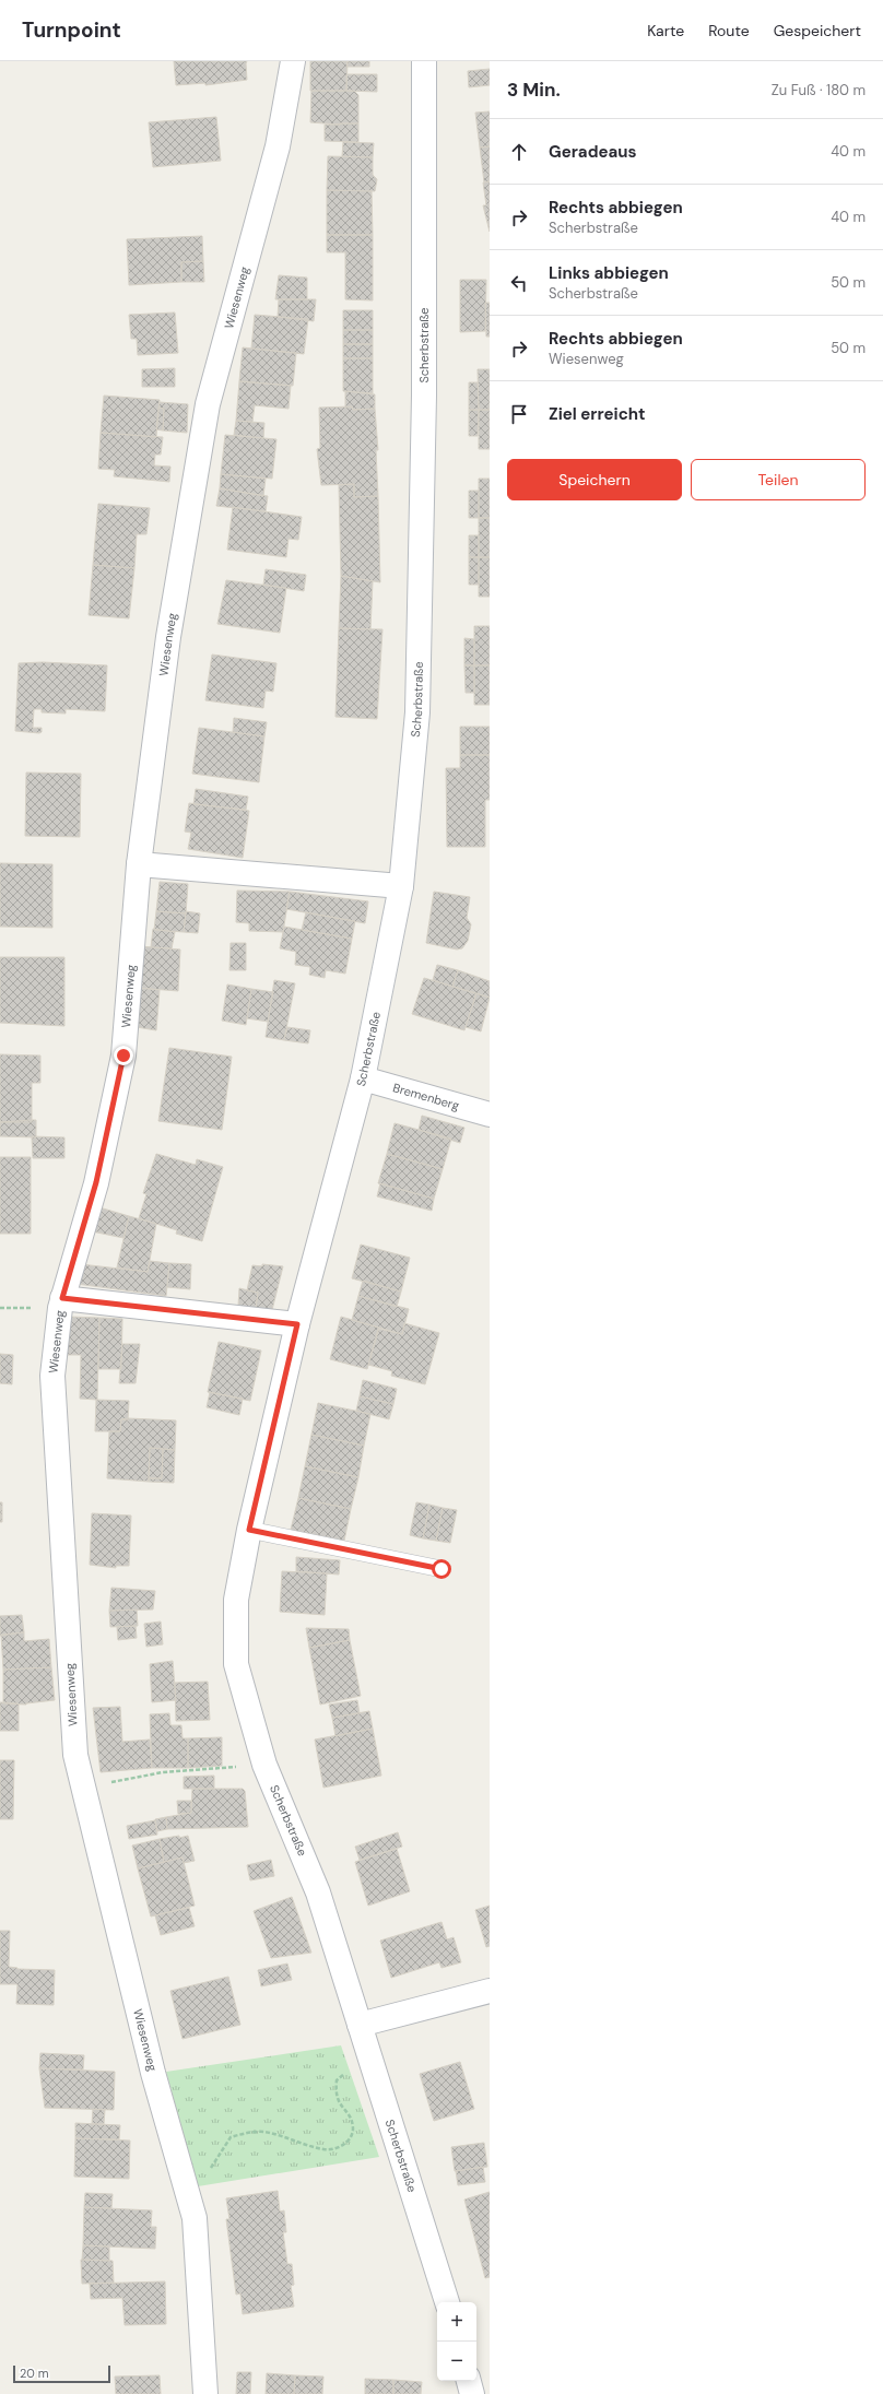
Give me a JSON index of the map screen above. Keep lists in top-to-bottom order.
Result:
{
  "streets": {
    "street": ["Wiesenweg", "Scherbstraße", "Bremenberg"]
  },
  "crossings": [
    ["Scherbstraße", "Bremenberg"]
  ],
  "scale_bar": "20 m",
  "page": {
    "header": "Turnpoint",
    "nav": ["Karte", "Route", "Gespeichert"],
    "heading": ["3 Min.", "Zu Fuß · 180 m"],
    "list": [
      ["Geradeaus", "40 m"],
      ["Rechts abbiegen", "Scherbstraße", "40 m"],
      ["Links abbiegen", "Scherbstraße", "50 m"],
      ["Rechts abbiegen", "Wiesenweg", "50 m"],
      "Ziel erreicht"
    ],
    "buttons": ["Speichern", "Teilen"],
    "map_buttons": ["+", "−"],
    "scale": "20 m"
  }
}
